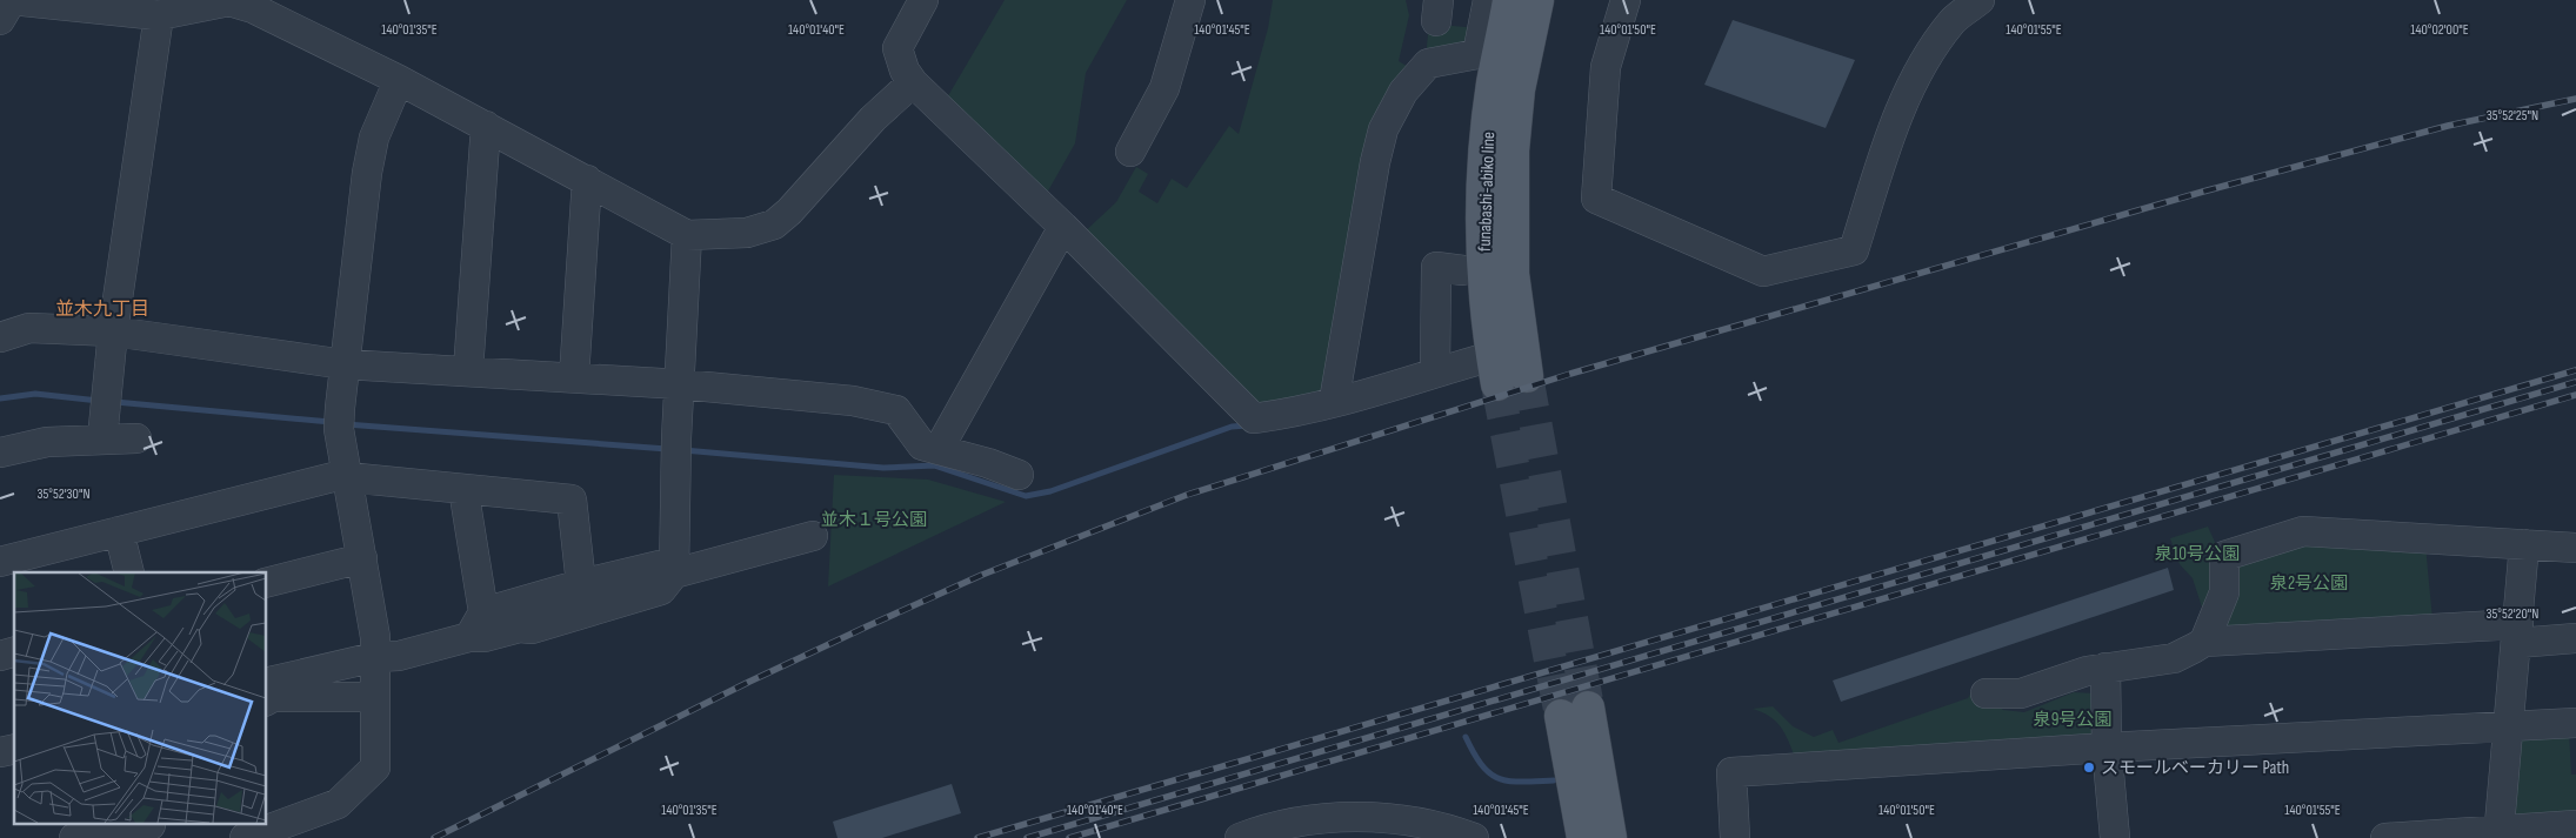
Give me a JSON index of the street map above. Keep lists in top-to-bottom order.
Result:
{
  "streets": {
    "main road": ["funabashi-abiko line"]
  },
  "districts": ["並木九丁目"],
  "parks": [
    "並木１号公園",
    "泉10号公園",
    "泉2号公園",
    "泉9号公園"
  ],
  "places": ["スモールベーカリー Path"],
  "coordinates": [
    "140°01'55\"E",
    "140°01'35\"E",
    "140°01'40\"E",
    "140°01'45\"E",
    "140°01'50\"E",
    "140°02'00\"E",
    "35°52'25\"N",
    "35°52'30\"N",
    "35°52'20\"N"
  ]
}
